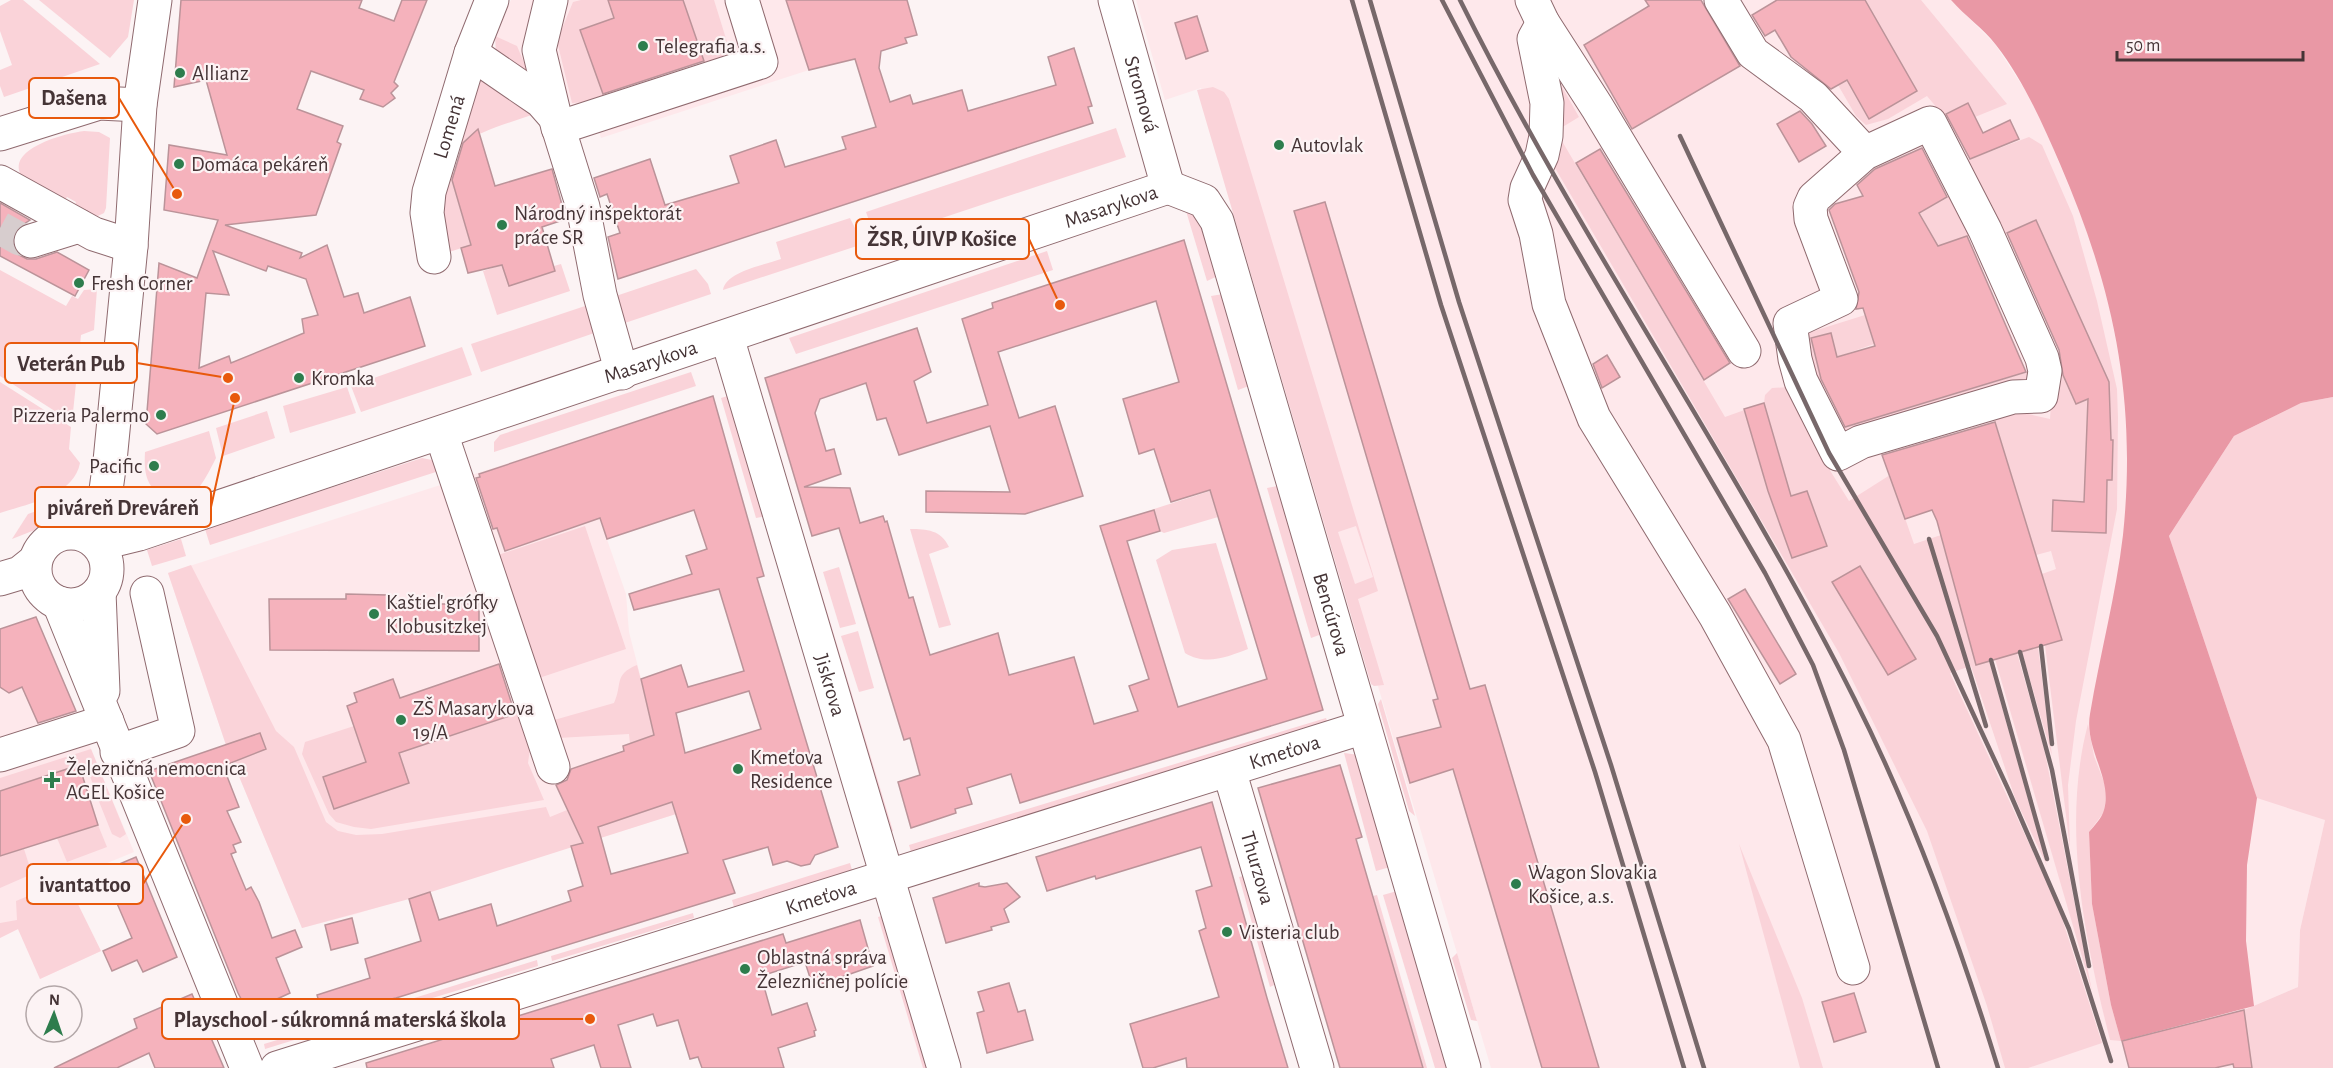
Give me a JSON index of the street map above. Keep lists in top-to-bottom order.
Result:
{
  "streets": {
    "street": [
      "Stromová",
      "Lomená",
      "Masarykova",
      "Bencúrova",
      "Jiskrova",
      "Kmeťova",
      "Thurzova"
    ]
  },
  "crossings": [
    ["Stromová", "Masarykova"],
    ["Stromová", "Bencúrova"],
    ["Masarykova", "Bencúrova"],
    ["Masarykova", "Jiskrova"],
    ["Bencúrova", "Kmeťova"],
    ["Jiskrova", "Kmeťova"],
    ["Kmeťova", "Thurzova"]
  ],
  "places": {
    "other": [
      "Telegrafia a.s.",
      "Allianz",
      "Autovlak",
      "Domáca pekáreň",
      "Dašena",
      "Národný inšpektorát práce SR",
      "Fresh Corner",
      "ŽSR, ÚIVP Košice",
      "Veterán Pub",
      "Kromka",
      "piváreň Dreváreň",
      "Pizzeria Palermo",
      "Pacific",
      "Kaštieľ grófky Klobusitzkej",
      "ZŠ Masarykova 19/A",
      "Kmeťova Residence",
      "ivantattoo",
      "Wagon Slovakia Košice, a.s.",
      "Visteria club",
      "Oblastná správa Železničnej polície",
      "Playschool - súkromná materská škola"
    ],
    "health": ["Železničná nemocnica AGEL Košice"]
  },
  "scale_bar": "50 m",
  "north": "top"
}
